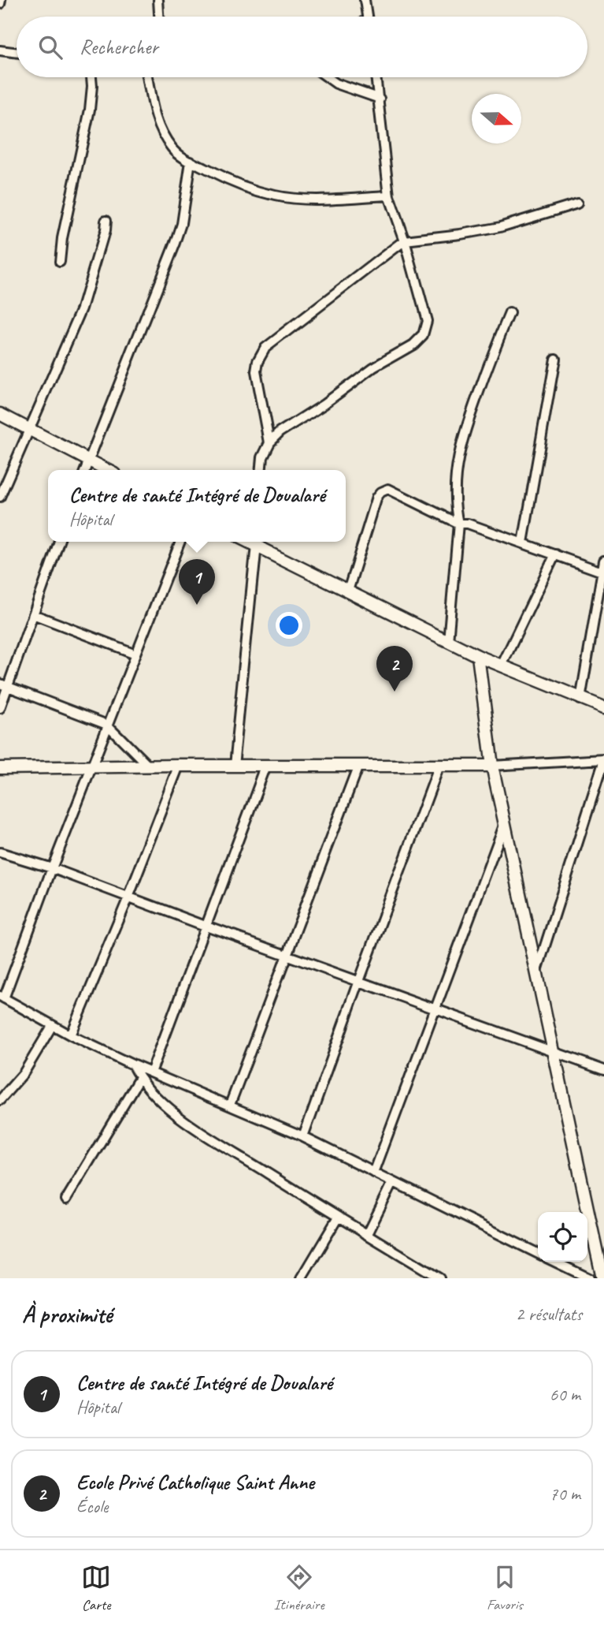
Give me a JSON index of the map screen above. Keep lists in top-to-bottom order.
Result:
{
  "north": "right",
  "page": {
    "search": "Rechercher",
    "popup": ["Centre de santé Intégré de Doualaré", "Hôpital"],
    "pins": ["1", "2"],
    "heading": ["À proximité", "2 résultats"],
    "list": [
      {
        "mark": "1",
        "name": "Centre de santé Intégré de Doualaré",
        "note": "Hôpital",
        "value": "60 m"
      },
      {
        "mark": "2",
        "name": "Ecole Privé Catholique Saint Anne",
        "note": "École",
        "value": "70 m"
      }
    ],
    "nav": ["Carte", "Itinéraire", "Favoris"]
  }
}
